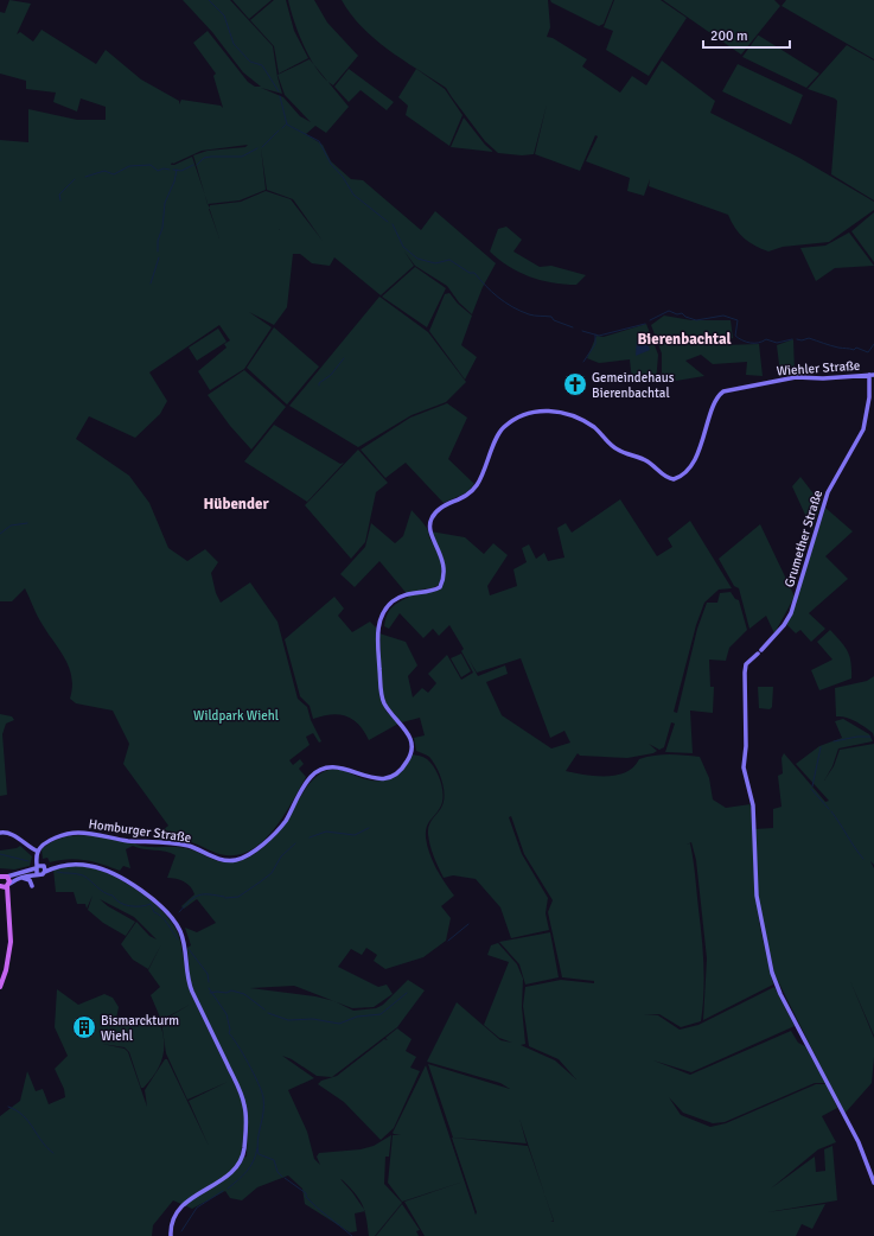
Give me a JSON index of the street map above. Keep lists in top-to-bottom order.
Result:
{
  "streets": {
    "main road": ["Wiehler Straße", "Grumether Straße", "Homburger Straße"]
  },
  "crossings": [
    ["Wiehler Straße", "Grumether Straße"],
    ["Wiehler Straße", "Homburger Straße"]
  ],
  "districts": ["Bierenbachtal", "Hübender"],
  "parks": ["Wildpark Wiehl"],
  "places": {
    "church": ["Gemeindehaus Bierenbachtal"],
    "building": ["Bismarckturm Wiehl"]
  },
  "scale_bar": "200 m"
}
